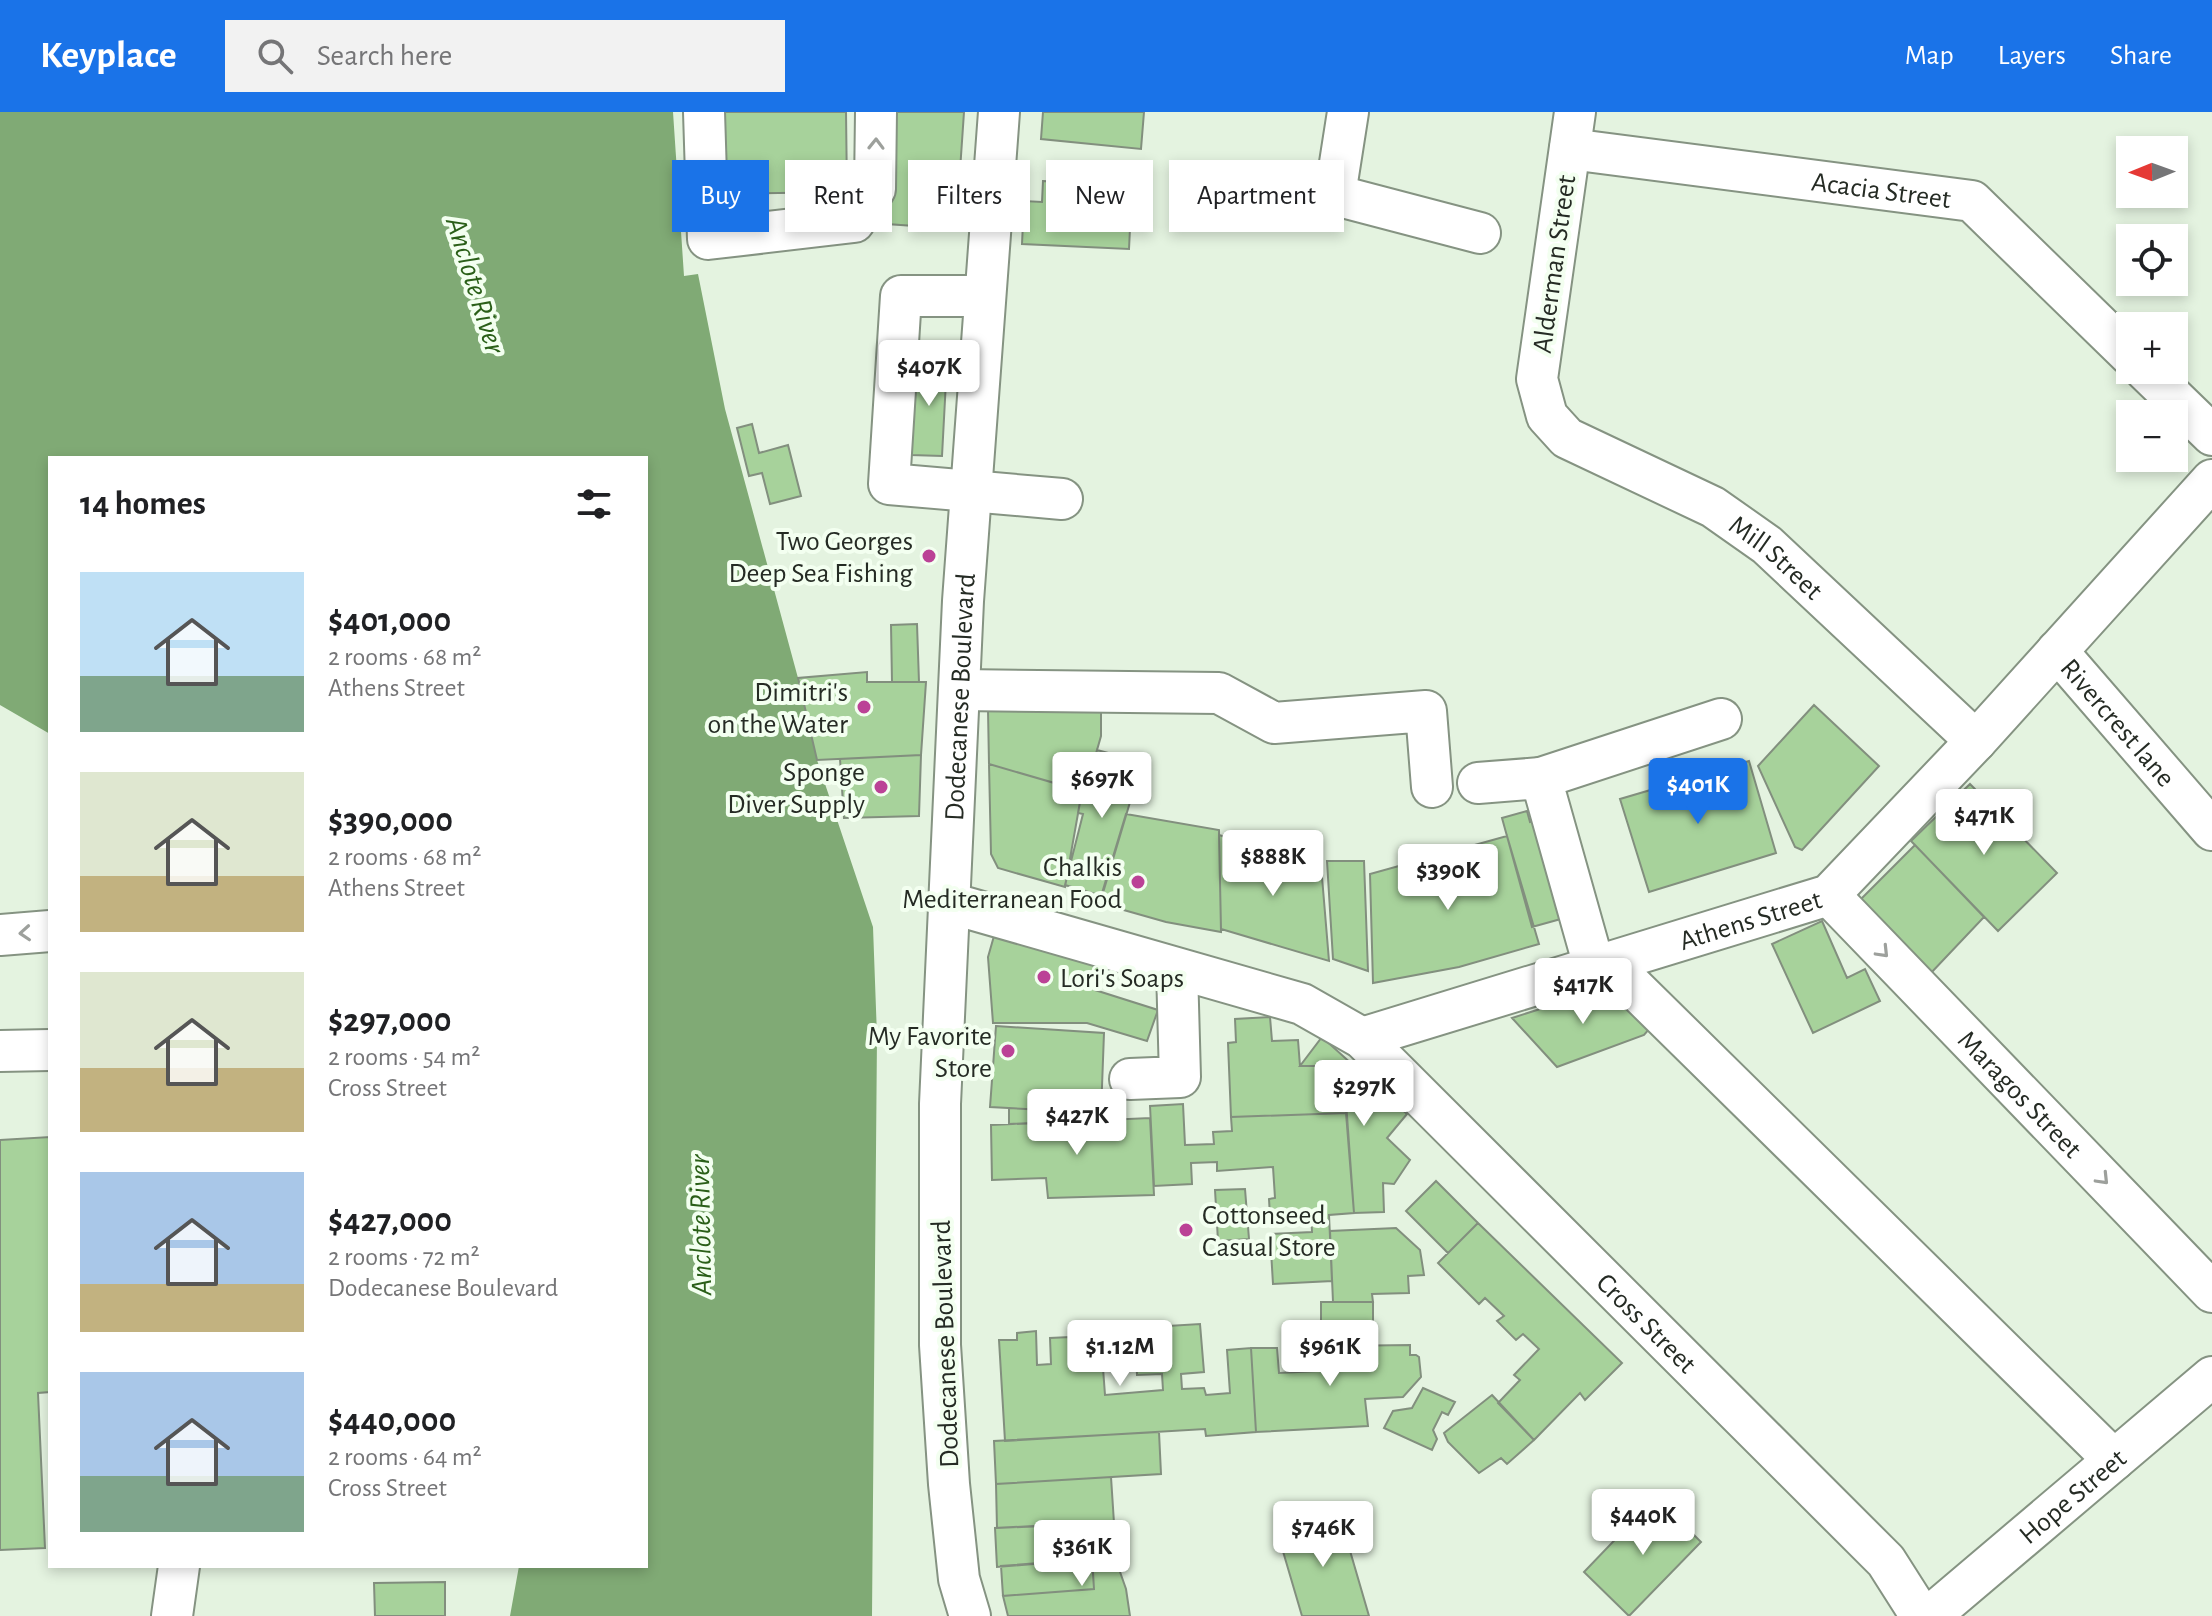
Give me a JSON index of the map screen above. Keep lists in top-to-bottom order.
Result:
{
  "streets": {
    "street": [
      "Acacia Street",
      "Alderman Street",
      "Mill Street",
      "Dodecanese Boulevard",
      "Rivercrest lane",
      "Athens Street",
      "Maragos Street",
      "Cross Street",
      "Hope Street"
    ]
  },
  "crossings": [
    ["Acacia Street", "Alderman Street"],
    ["Alderman Street", "Mill Street"],
    ["Mill Street", "Athens Street"],
    ["Rivercrest lane", "Athens Street"],
    ["Athens Street", "Maragos Street"],
    ["Athens Street", "Cross Street"]
  ],
  "water": ["Anclote River"],
  "places": [
    "Two Georges Deep Sea Fishing",
    "Dimitri's on the Water",
    "Sponge Diver Supply",
    "Chalkis Mediterranean Food",
    "Lori's Soaps",
    "My Favorite Store",
    "Cottonseed Casual Store"
  ],
  "north": "left",
  "page": {
    "header": "Keyplace",
    "search": "Search here",
    "nav": ["Map", "Layers", "Share"],
    "map_buttons": ["+", "−"],
    "chip": [
      "Buy",
      "Rent",
      "Filters",
      "New",
      "Apartment"
    ],
    "price": [
      "$407K",
      "$697K",
      "$401K",
      "$471K",
      "$888K",
      "$390K",
      "$417K",
      "$297K",
      "$427K",
      "$1.12M",
      "$961K",
      "$440K",
      "$746K",
      "$361K"
    ],
    "heading": "14 homes",
    "list": [
      {
        "name": "$401,000",
        "note": "2 rooms · 68 m² · Athens Street"
      },
      {
        "name": "$390,000",
        "note": "2 rooms · 68 m² · Athens Street"
      },
      {
        "name": "$297,000",
        "note": "2 rooms · 54 m² · Cross Street"
      },
      {
        "name": "$427,000",
        "note": "2 rooms · 72 m² · Dodecanese Boulevard"
      },
      {
        "name": "$440,000",
        "note": "2 rooms · 64 m² · Cross Street"
      }
    ]
  }
}
